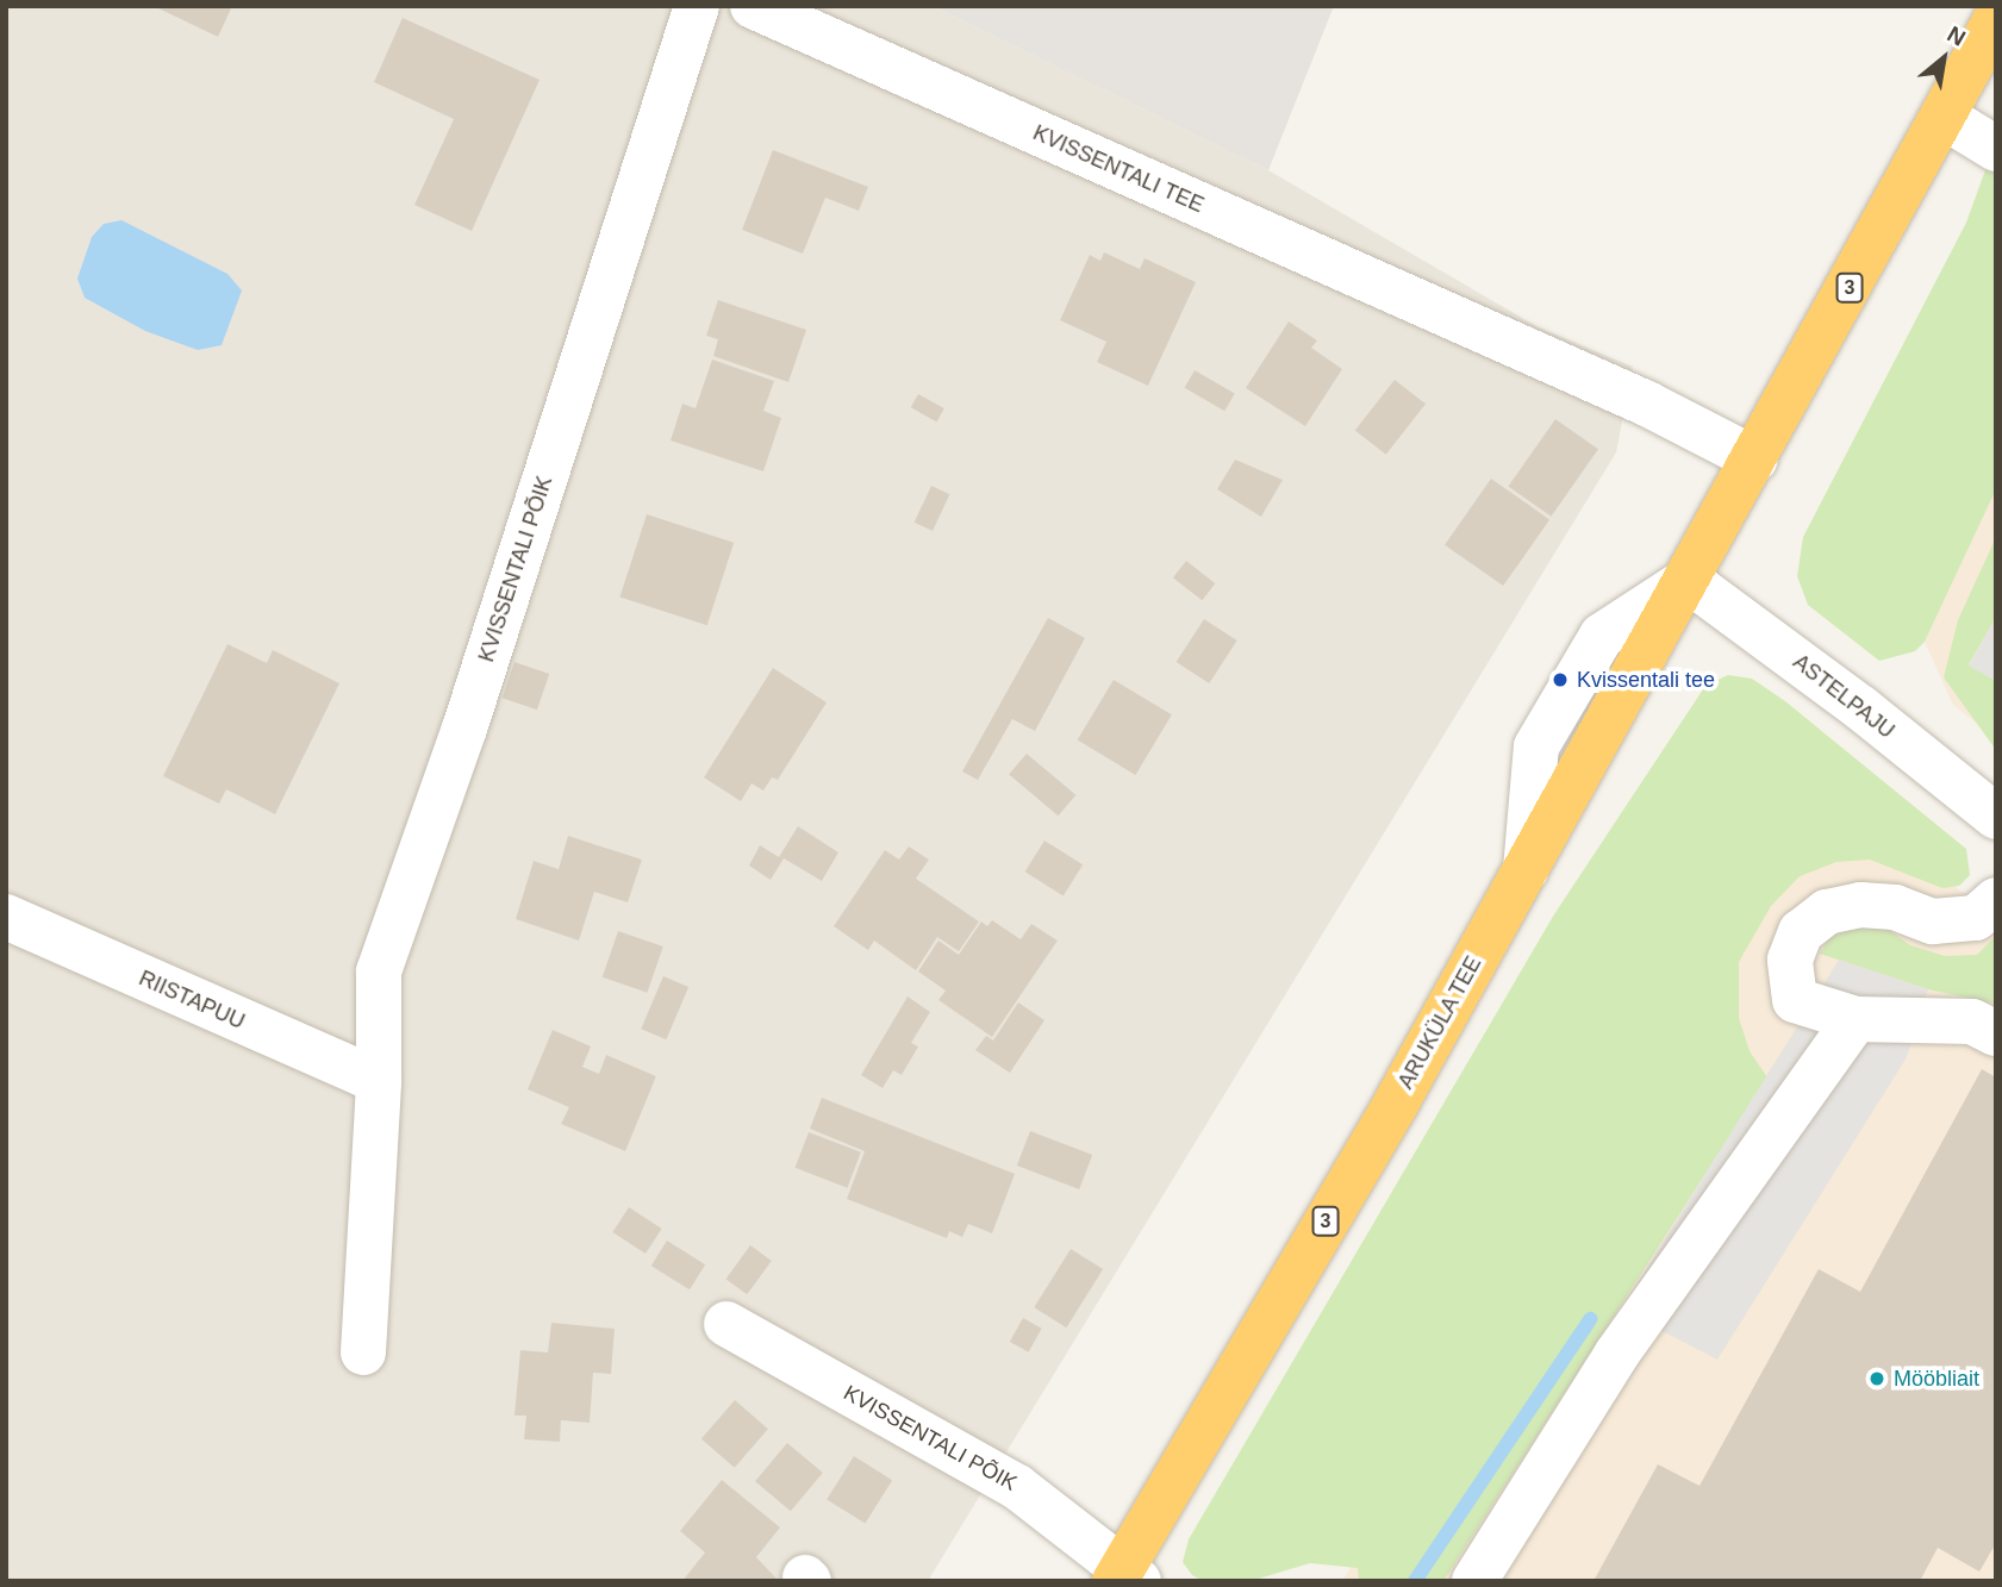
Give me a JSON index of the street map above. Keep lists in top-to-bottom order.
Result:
{
  "streets": {
    "highway": ["3", "ARUKÜLA TEE"],
    "street": [
      "KVISSENTALI TEE",
      "KVISSENTALI PÕIK",
      "ASTELPAJU",
      "RIISTAPUU"
    ]
  },
  "crossings": [
    ["KVISSENTALI TEE", "3"],
    ["KVISSENTALI TEE", "ARUKÜLA TEE"],
    ["3", "ARUKÜLA TEE"],
    ["KVISSENTALI PÕIK", "RIISTAPUU"],
    ["KVISSENTALI PÕIK", "ARUKÜLA TEE"],
    ["ASTELPAJU", "ARUKÜLA TEE"]
  ],
  "places": ["Kvissentali tee", "Mööbliait"],
  "north": "top right"
}
